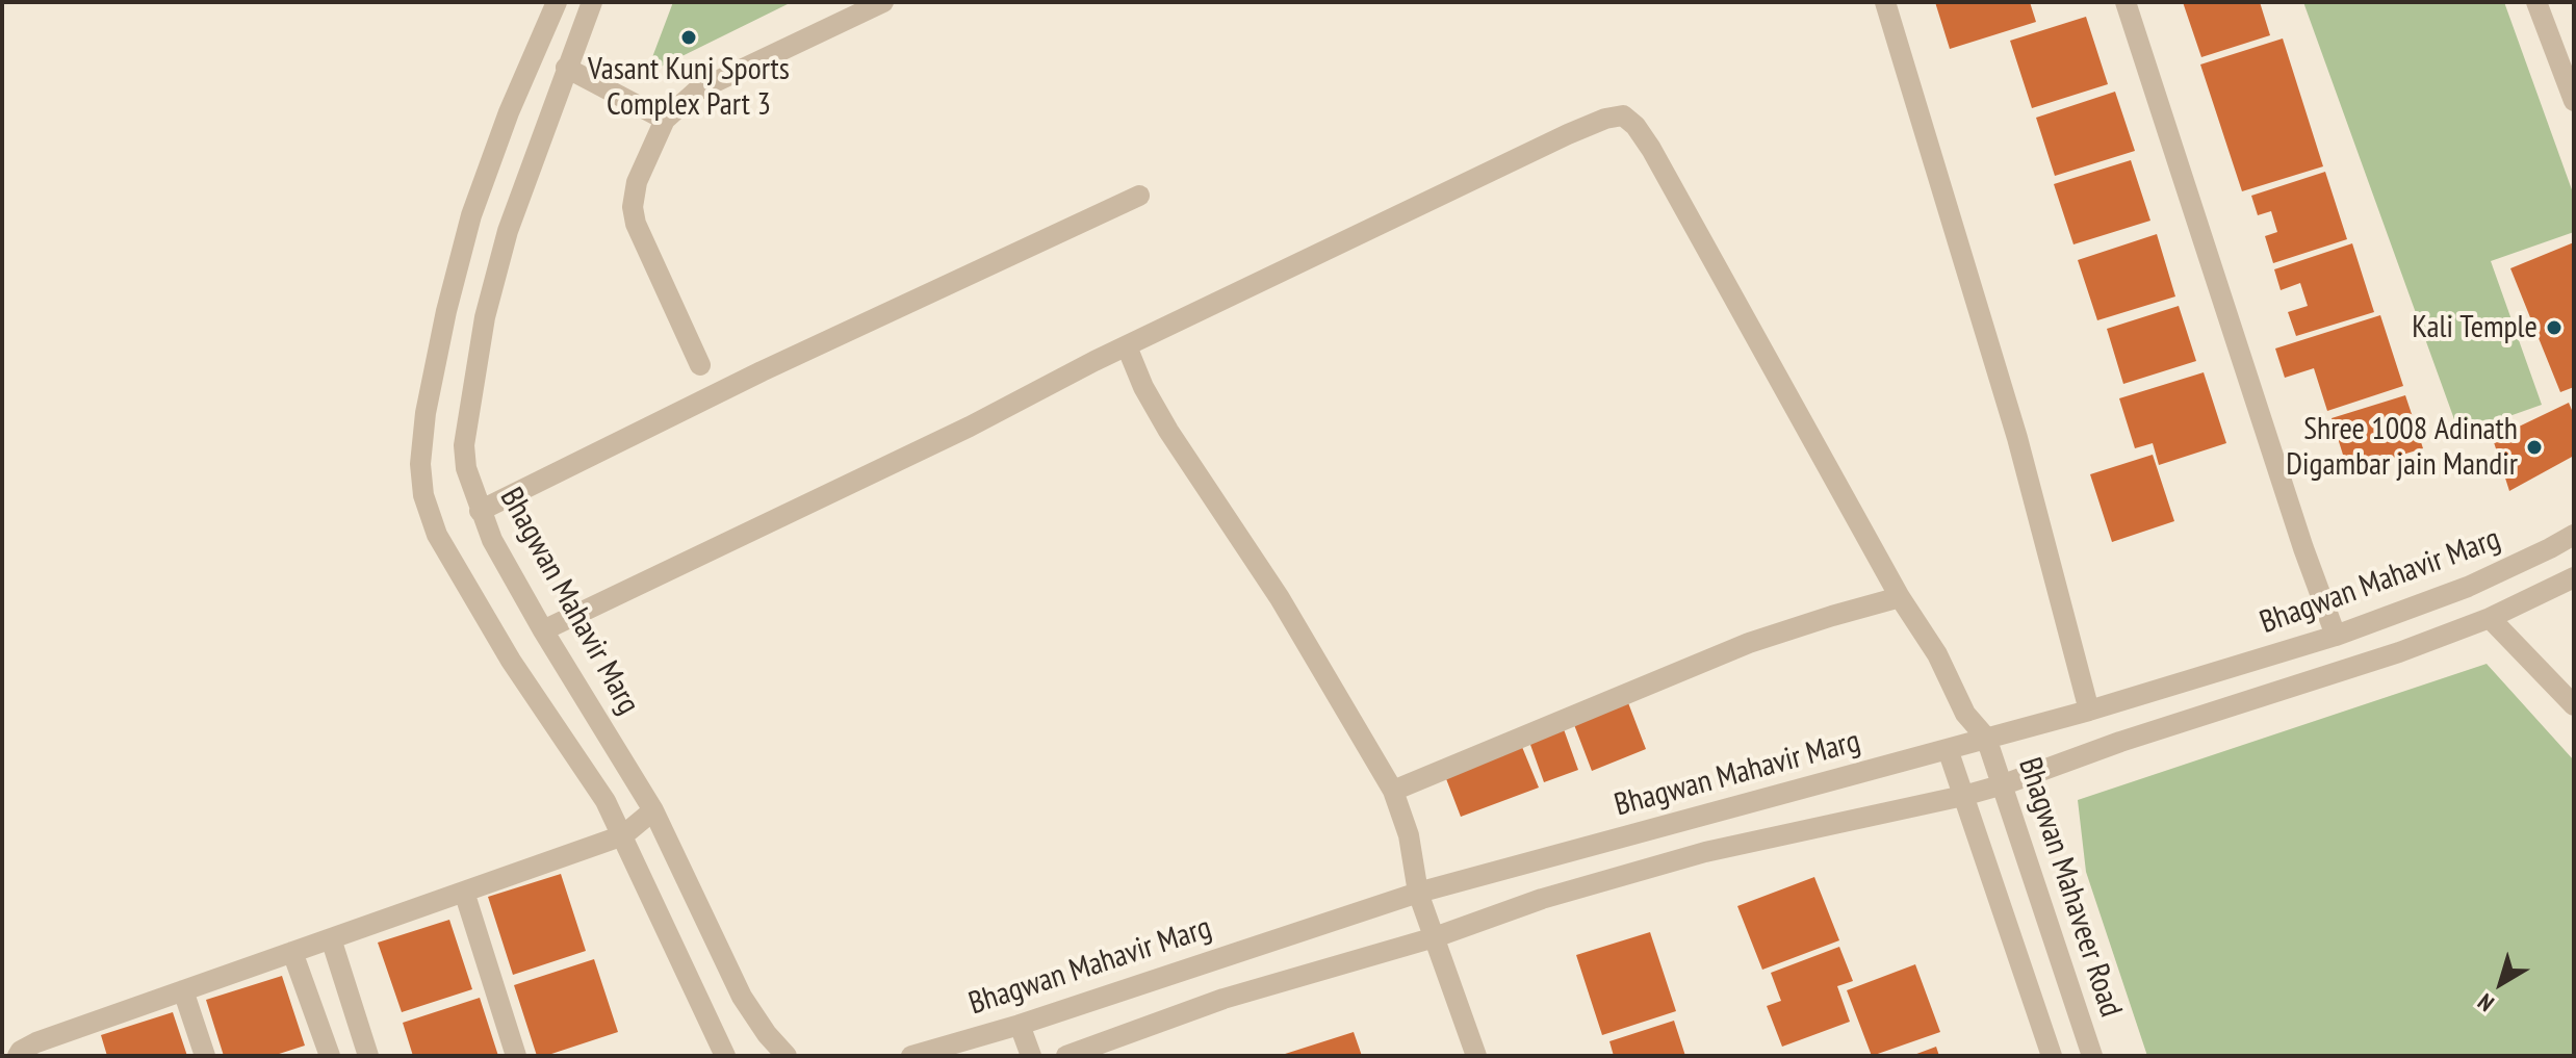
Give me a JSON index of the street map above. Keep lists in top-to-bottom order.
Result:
{
  "streets": {
    "street": ["Bhagwan Mahavir Marg", "Bhagwan Mahaveer Road"]
  },
  "crossings": [
    ["Bhagwan Mahavir Marg", "Bhagwan Mahaveer Road"]
  ],
  "places": ["Vasant Kunj Sports Complex Part 3", "Kali Temple", "Shree 1008 Adinath Digambar jain Mandir"],
  "north": "bottom left"
}
